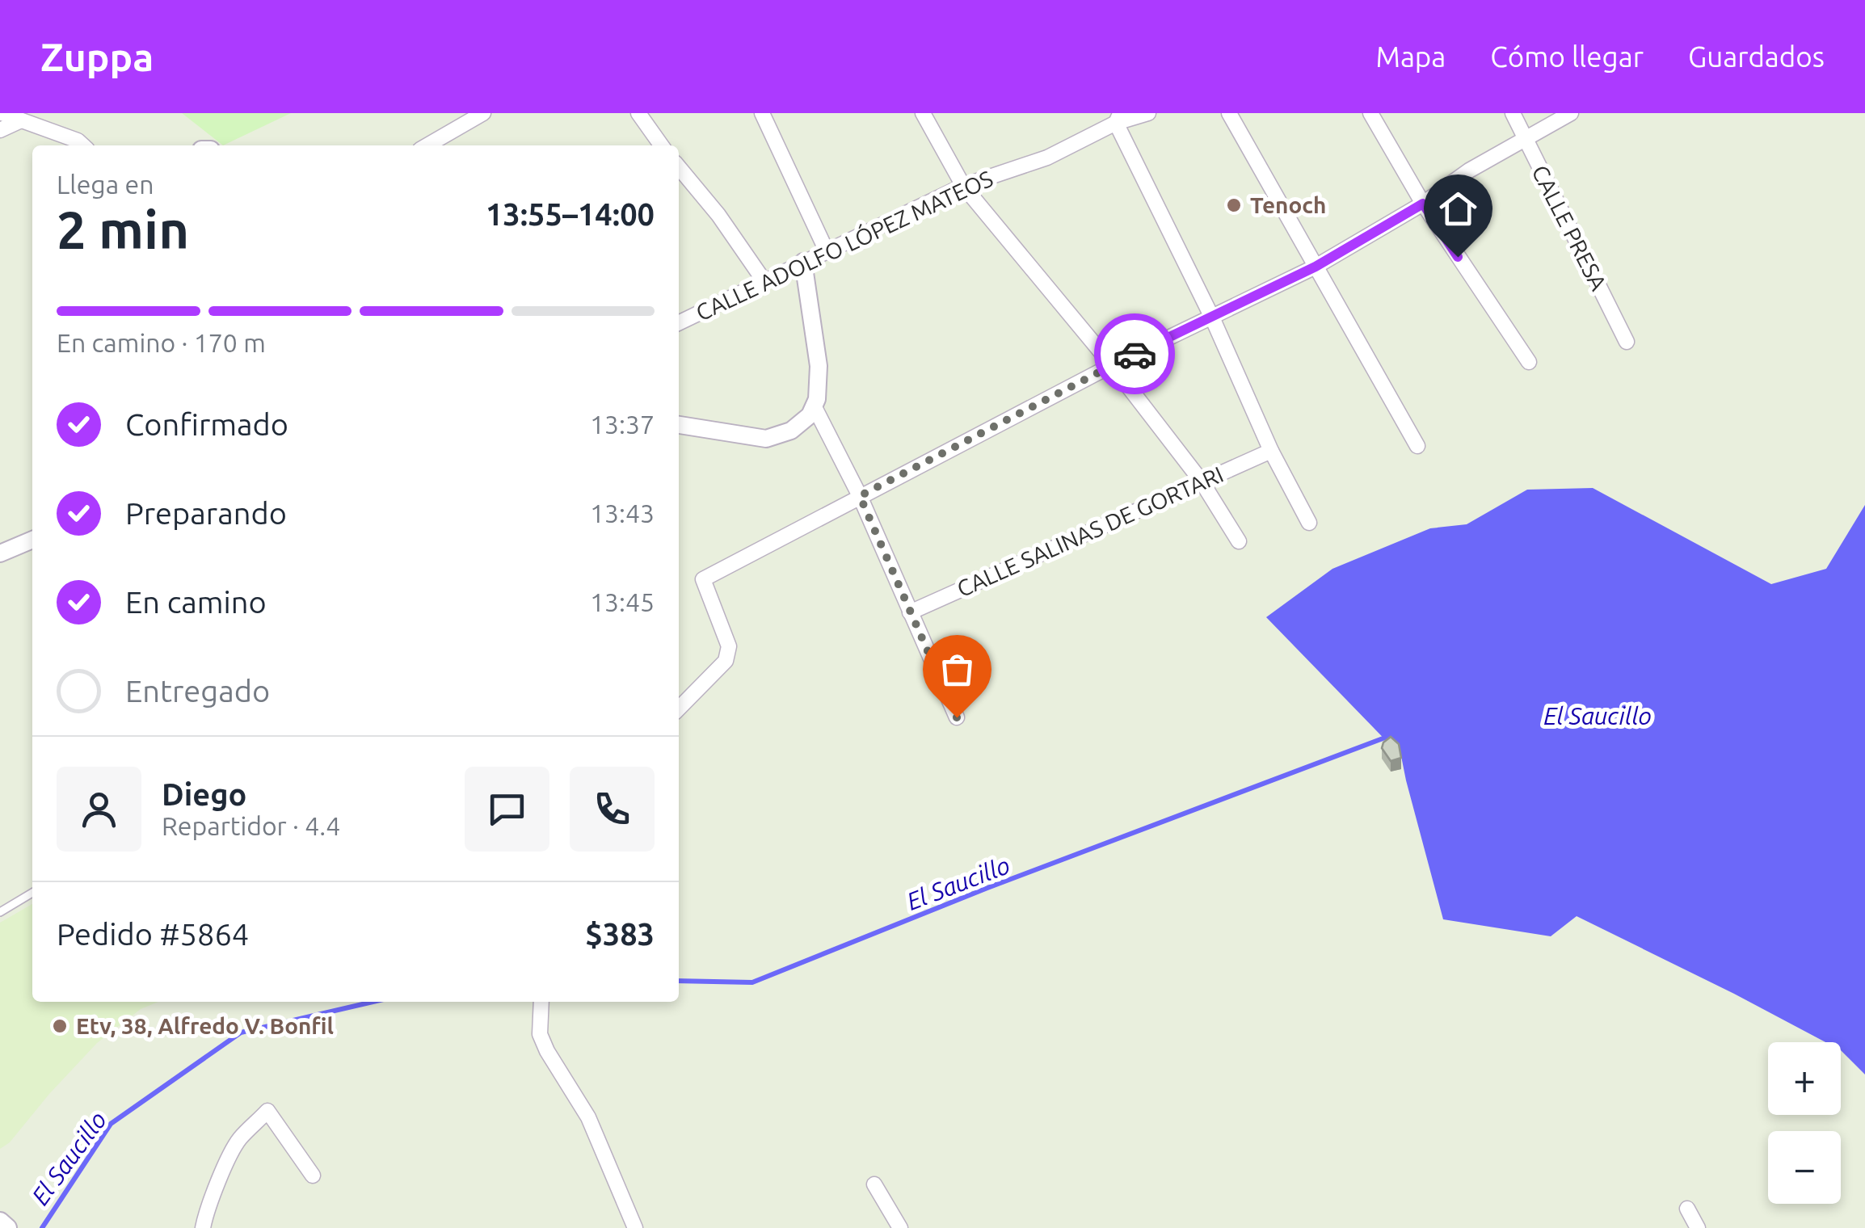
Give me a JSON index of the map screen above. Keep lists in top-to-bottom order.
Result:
{
  "streets": {
    "street": ["CALLE PRESA", "CALLE ADOLFO LÓPEZ MATEOS", "CALLE SALINAS DE GORTARI"]
  },
  "water": ["El Saucillo"],
  "places": ["Tenoch", "Etv, 38, Alfredo V. Bonfil"],
  "page": {
    "header": "Zuppa",
    "nav": ["Mapa", "Cómo llegar", "Guardados"],
    "heading": ["2 min", "Llega en", "13:55–14:00"],
    "panel": [
      "Diego",
      "Repartidor · 4.4",
      "Pedido #5864",
      "$383"
    ],
    "bar": "En camino · 170 m",
    "list": [
      ["Confirmado", "13:37"],
      ["Preparando", "13:43"],
      ["En camino", "13:45"],
      "Entregado"
    ],
    "map_buttons": ["+", "−"]
  }
}
